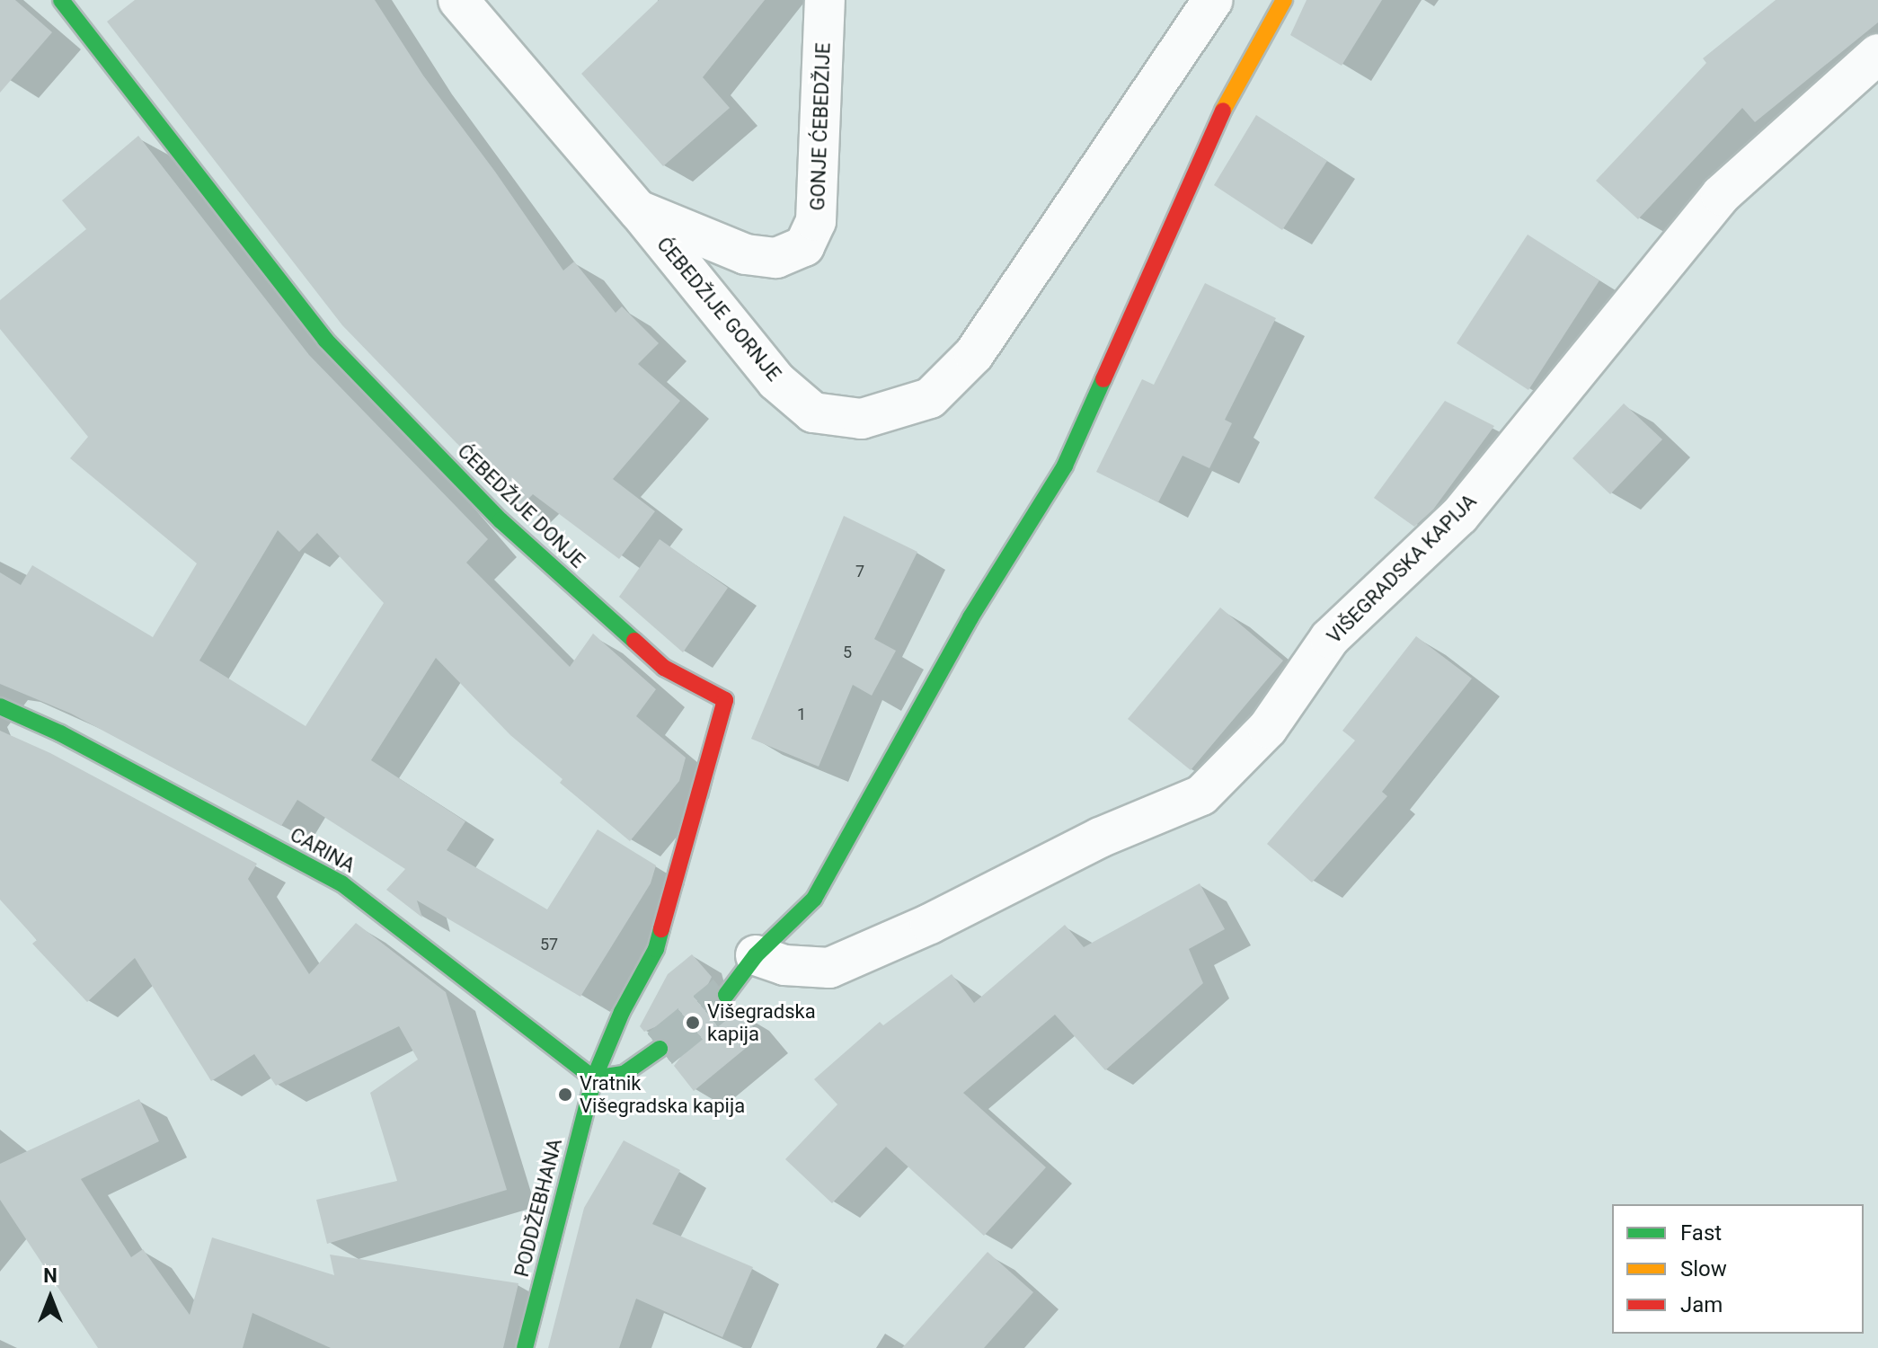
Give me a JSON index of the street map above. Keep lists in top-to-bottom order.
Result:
{
  "streets": {
    "street": [
      "GONJE ĆEBEDŽIJE",
      "ĆEBEDŽIJE GORNJE",
      "ĆEBEDŽIJE DONJE",
      "VIŠEGRADSKA KAPIJA",
      "CARINA",
      "PODDŽEBHANA"
    ]
  },
  "crossings": [
    ["GONJE ĆEBEDŽIJE", "ĆEBEDŽIJE GORNJE"],
    ["ĆEBEDŽIJE DONJE", "CARINA"],
    ["ĆEBEDŽIJE DONJE", "PODDŽEBHANA"],
    ["CARINA", "PODDŽEBHANA"]
  ],
  "places": ["Višegradska kapija", "Vratnik Višegradska kapija"],
  "house_numbers": [
    "7",
    "5",
    "1",
    "57"
  ],
  "legend": ["Fast", "Slow", "Jam"],
  "north": "top"
}
